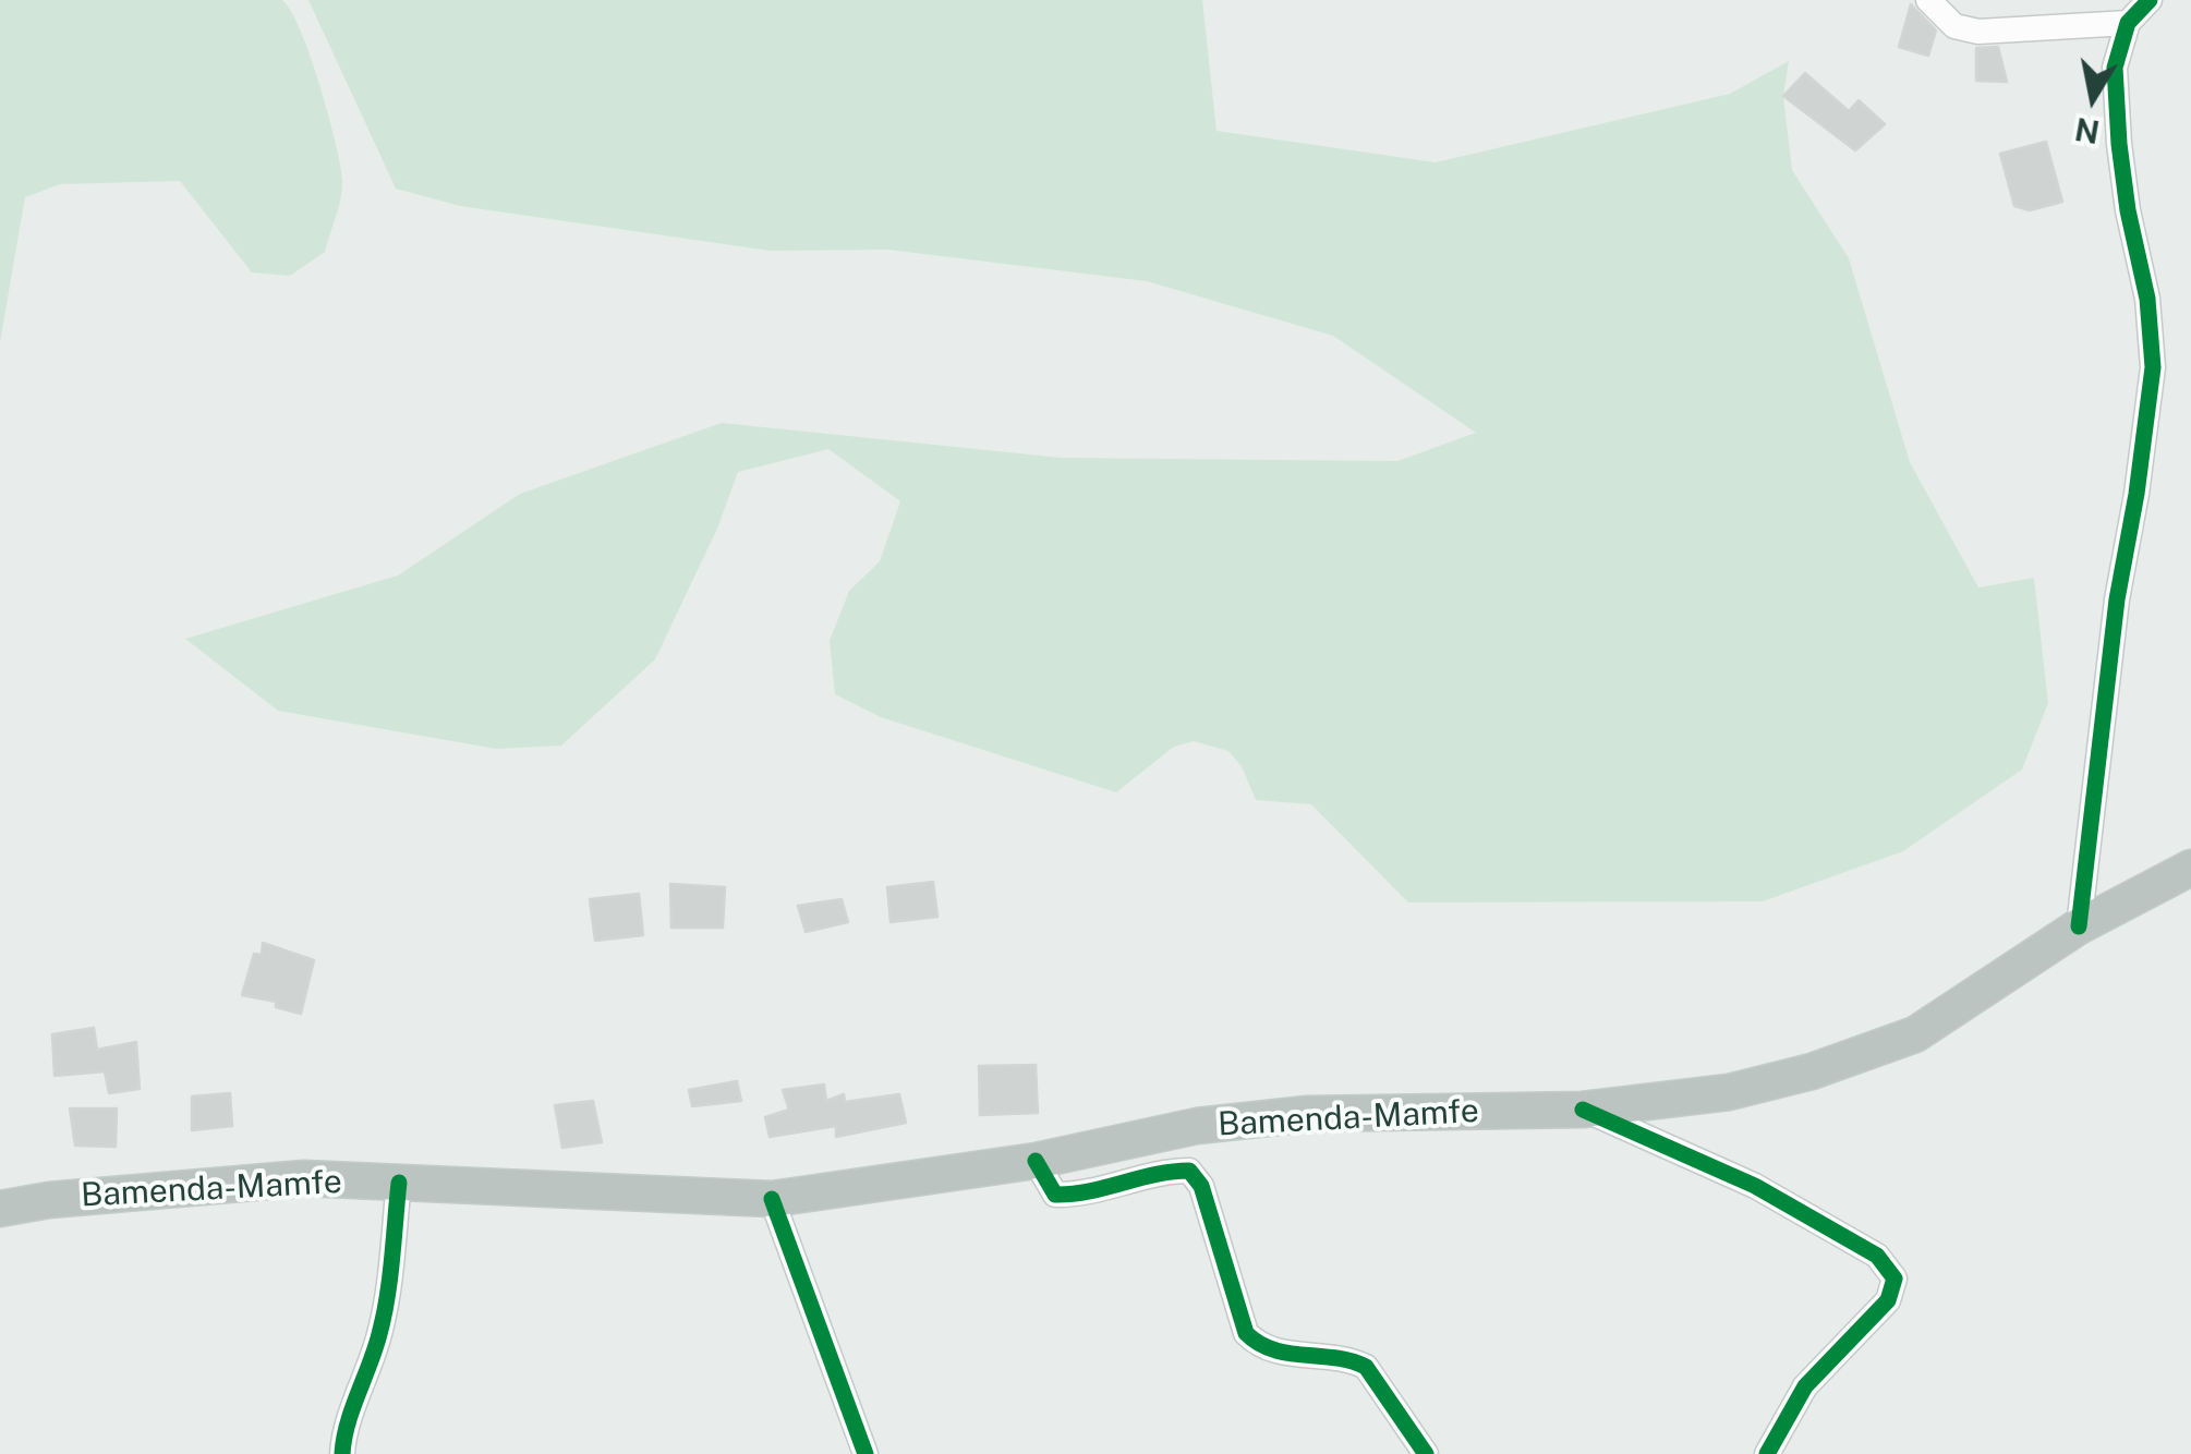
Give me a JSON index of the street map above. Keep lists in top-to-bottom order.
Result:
{
  "streets": {
    "highway": ["Bamenda-Mamfe"]
  },
  "north": "bottom"
}
